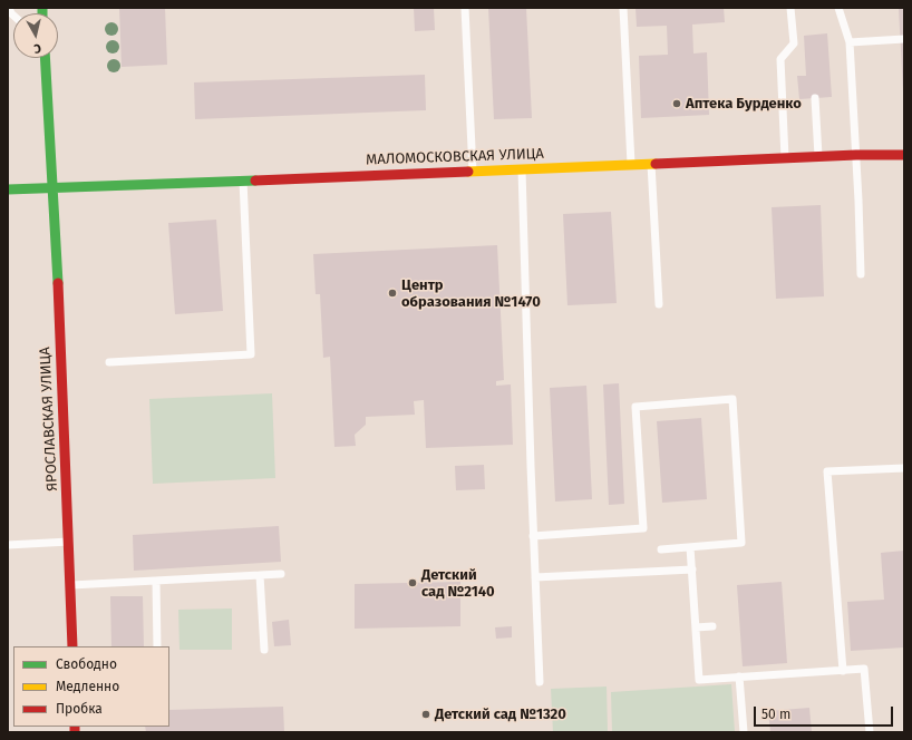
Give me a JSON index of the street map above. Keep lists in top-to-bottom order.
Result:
{
  "streets": {
    "street": ["МАЛОМОСКОВСКАЯ УЛИЦА", "ЯРОСЛАВСКАЯ УЛИЦА"]
  },
  "crossings": [
    ["МАЛОМОСКОВСКАЯ УЛИЦА", "ЯРОСЛАВСКАЯ УЛИЦА"]
  ],
  "places": [
    "Аптека Бурденко",
    "Центр образования №1470",
    "Детский сад №2140",
    "Детский сад №1320"
  ],
  "legend": ["Свободно", "Медленно", "Пробка"],
  "scale_bar": "50 m",
  "north": "bottom"
}
